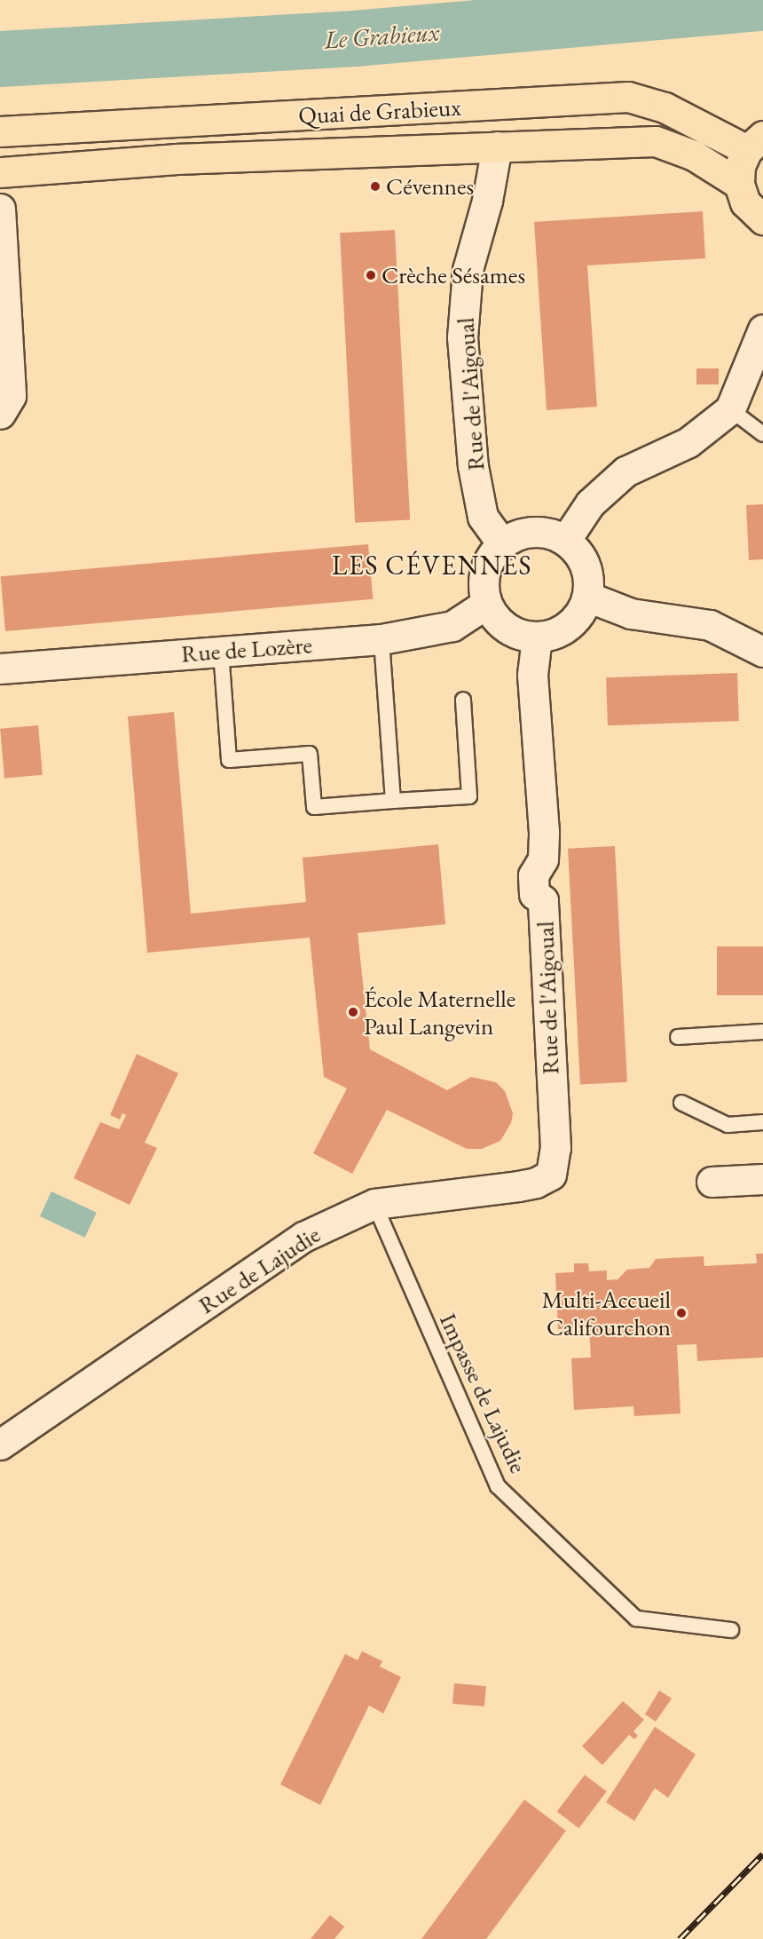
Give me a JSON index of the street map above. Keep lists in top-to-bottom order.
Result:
{
  "streets": {
    "main road": ["Quai de Grabieux"],
    "street": ["Rue de l'Aigoual", "Rue de Lozère", "Rue de Lajudie"],
    "lane": ["Impasse de Lajudie"]
  },
  "crossings": [
    ["Quai de Grabieux", "Rue de l'Aigoual"],
    ["Rue de l'Aigoual", "Rue de Lozère"],
    ["Rue de l'Aigoual", "Rue de Lajudie"],
    ["Rue de Lajudie", "Impasse de Lajudie"]
  ],
  "districts": ["LES CÉVENNES"],
  "water": ["Le Grabieux"],
  "places": [
    "Cévennes",
    "Crèche Sésames",
    "École Maternelle Paul Langevin",
    "Multi-Accueil Califourchon"
  ]
}
